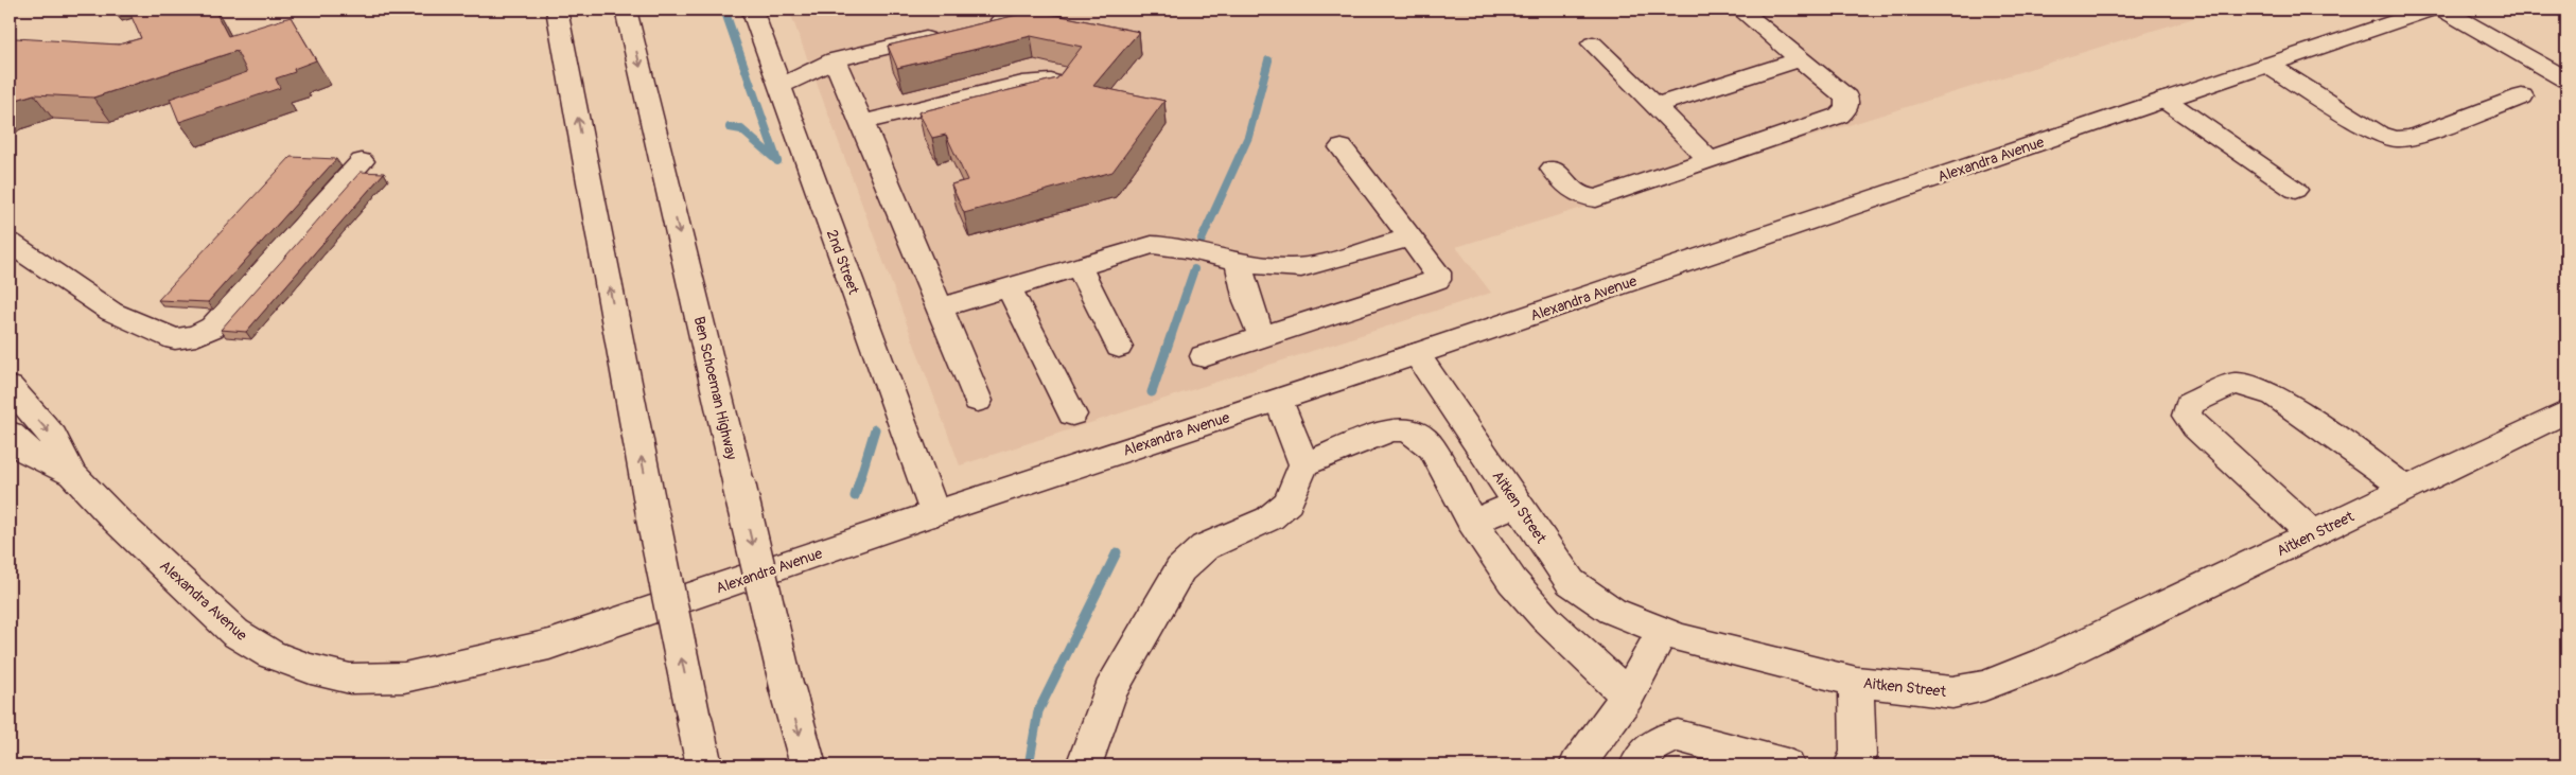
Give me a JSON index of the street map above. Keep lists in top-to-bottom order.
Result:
{
  "streets": {
    "main road": [
      "Alexandra Avenue",
      "2nd Street",
      "Ben Schoeman Highway",
      "Aitken Street"
    ]
  },
  "crossings": [
    ["Alexandra Avenue", "2nd Street"],
    ["Alexandra Avenue", "Aitken Street"]
  ]
}
